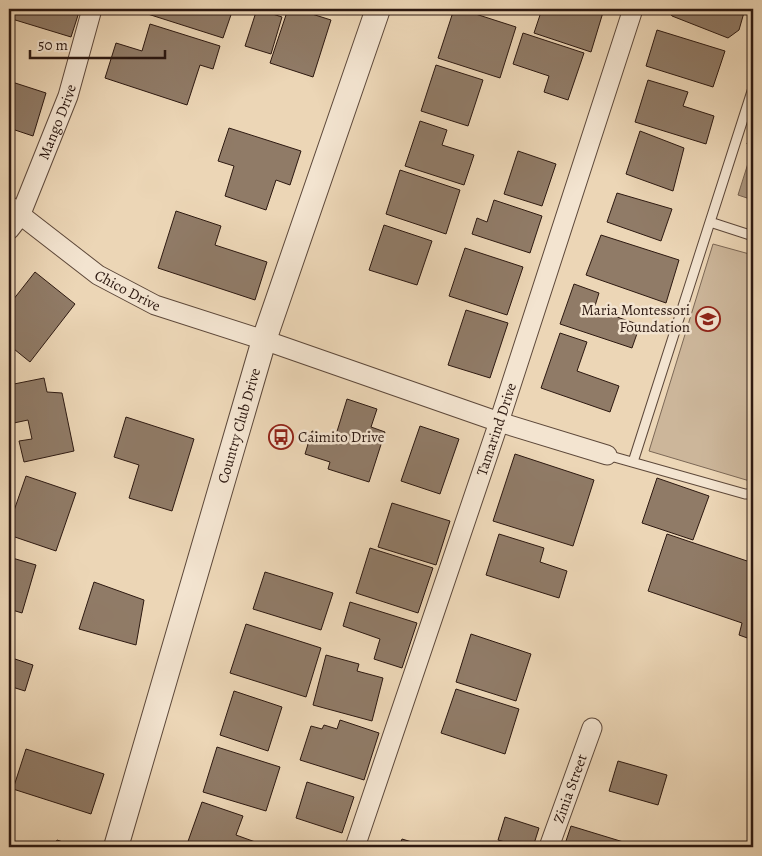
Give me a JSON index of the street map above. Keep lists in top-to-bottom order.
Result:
{
  "streets": {
    "street": [
      "Mango Drive",
      "Chico Drive",
      "Country Club Drive",
      "Tamarind Drive",
      "Zinia Street"
    ]
  },
  "crossings": [
    ["Mango Drive", "Chico Drive"],
    ["Chico Drive", "Country Club Drive"]
  ],
  "places": {
    "school or university": ["Maria Montessori Foundation"],
    "bus stop": ["Caimito Drive"]
  },
  "scale_bar": "50 m"
}
